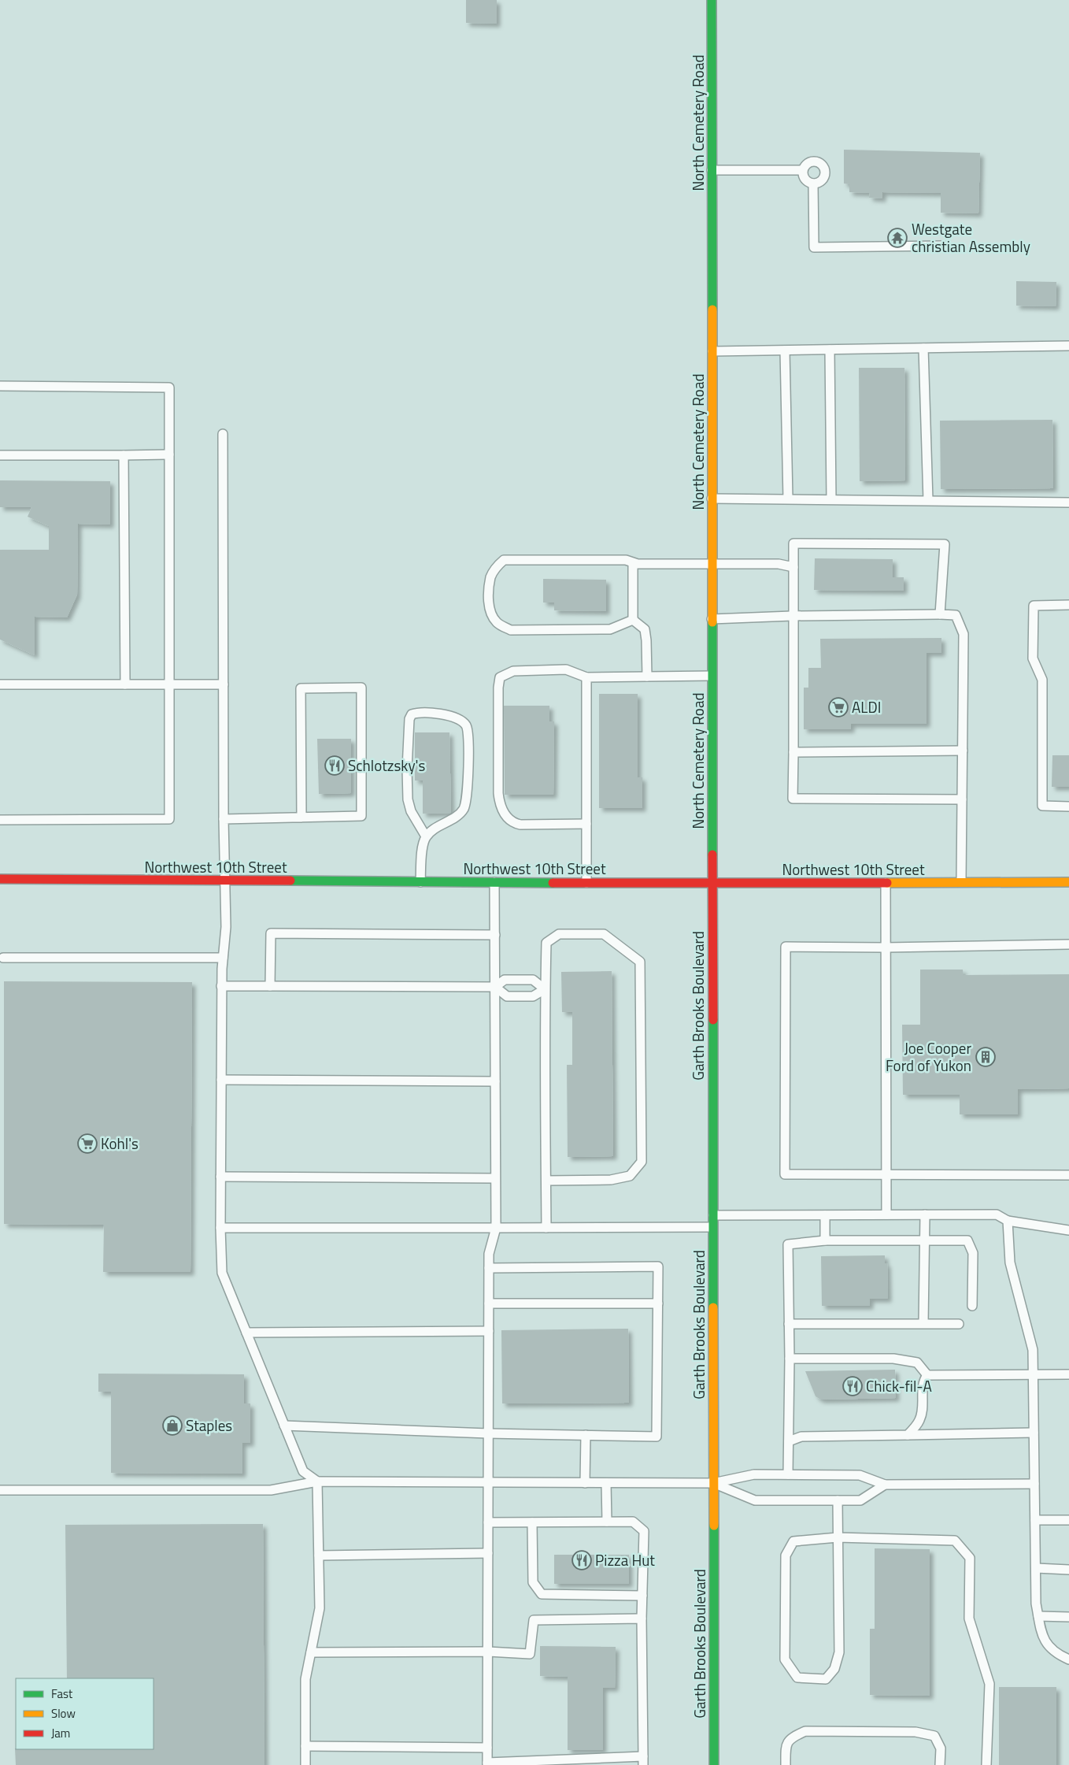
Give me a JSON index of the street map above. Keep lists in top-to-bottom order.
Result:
{
  "streets": {
    "street": ["North Cemetery Road", "Northwest 10th Street", "Garth Brooks Boulevard"]
  },
  "crossings": [
    ["North Cemetery Road", "Northwest 10th Street"],
    ["North Cemetery Road", "Garth Brooks Boulevard"],
    ["Northwest 10th Street", "Garth Brooks Boulevard"]
  ],
  "places": {
    "temple": ["Westgate christian Assembly"],
    "supermarket": ["ALDI", "Kohl's"],
    "restaurant": ["Schlotzsky's", "Chick-fil-A", "Pizza Hut"],
    "building": ["Joe Cooper Ford of Yukon"],
    "shop": ["Staples"]
  },
  "legend": ["Fast", "Slow", "Jam"]
}
